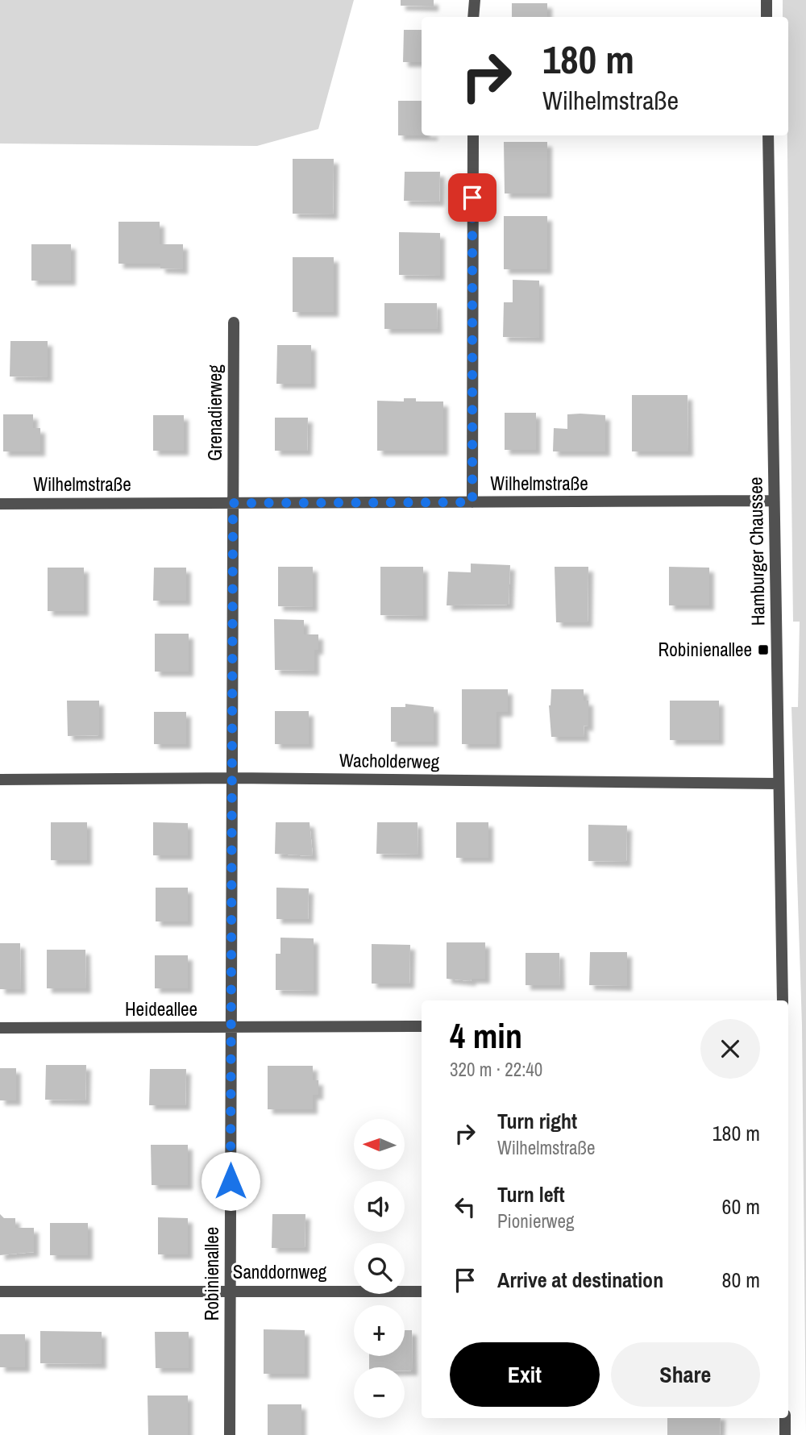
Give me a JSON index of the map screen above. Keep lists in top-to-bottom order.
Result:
{
  "streets": {
    "street": [
      "Grenadierweg",
      "Wilhelmstraße",
      "Hamburger Chaussee",
      "Wacholderweg",
      "Heideallee",
      "Sanddornweg",
      "Robinienallee"
    ]
  },
  "crossings": [
    ["Grenadierweg", "Wilhelmstraße"],
    ["Grenadierweg", "Robinienallee"],
    ["Wilhelmstraße", "Hamburger Chaussee"],
    ["Wilhelmstraße", "Robinienallee"],
    ["Hamburger Chaussee", "Wacholderweg"],
    ["Wacholderweg", "Robinienallee"],
    ["Heideallee", "Robinienallee"],
    ["Sanddornweg", "Robinienallee"]
  ],
  "places": {
    "transit": ["Robinienallee"]
  },
  "north": "left",
  "page": {
    "turn": ["180 m", "Wilhelmstraße"],
    "heading": ["4 min", "320 m · 22:40"],
    "list": [
      {
        "name": "Turn right",
        "note": "Wilhelmstraße",
        "value": "180 m"
      },
      {
        "name": "Turn left",
        "note": "Pionierweg",
        "value": "60 m"
      },
      {
        "name": "Arrive at destination",
        "value": "80 m"
      }
    ],
    "map_buttons": ["+", "−"],
    "buttons": ["Exit", "Share"]
  }
}
